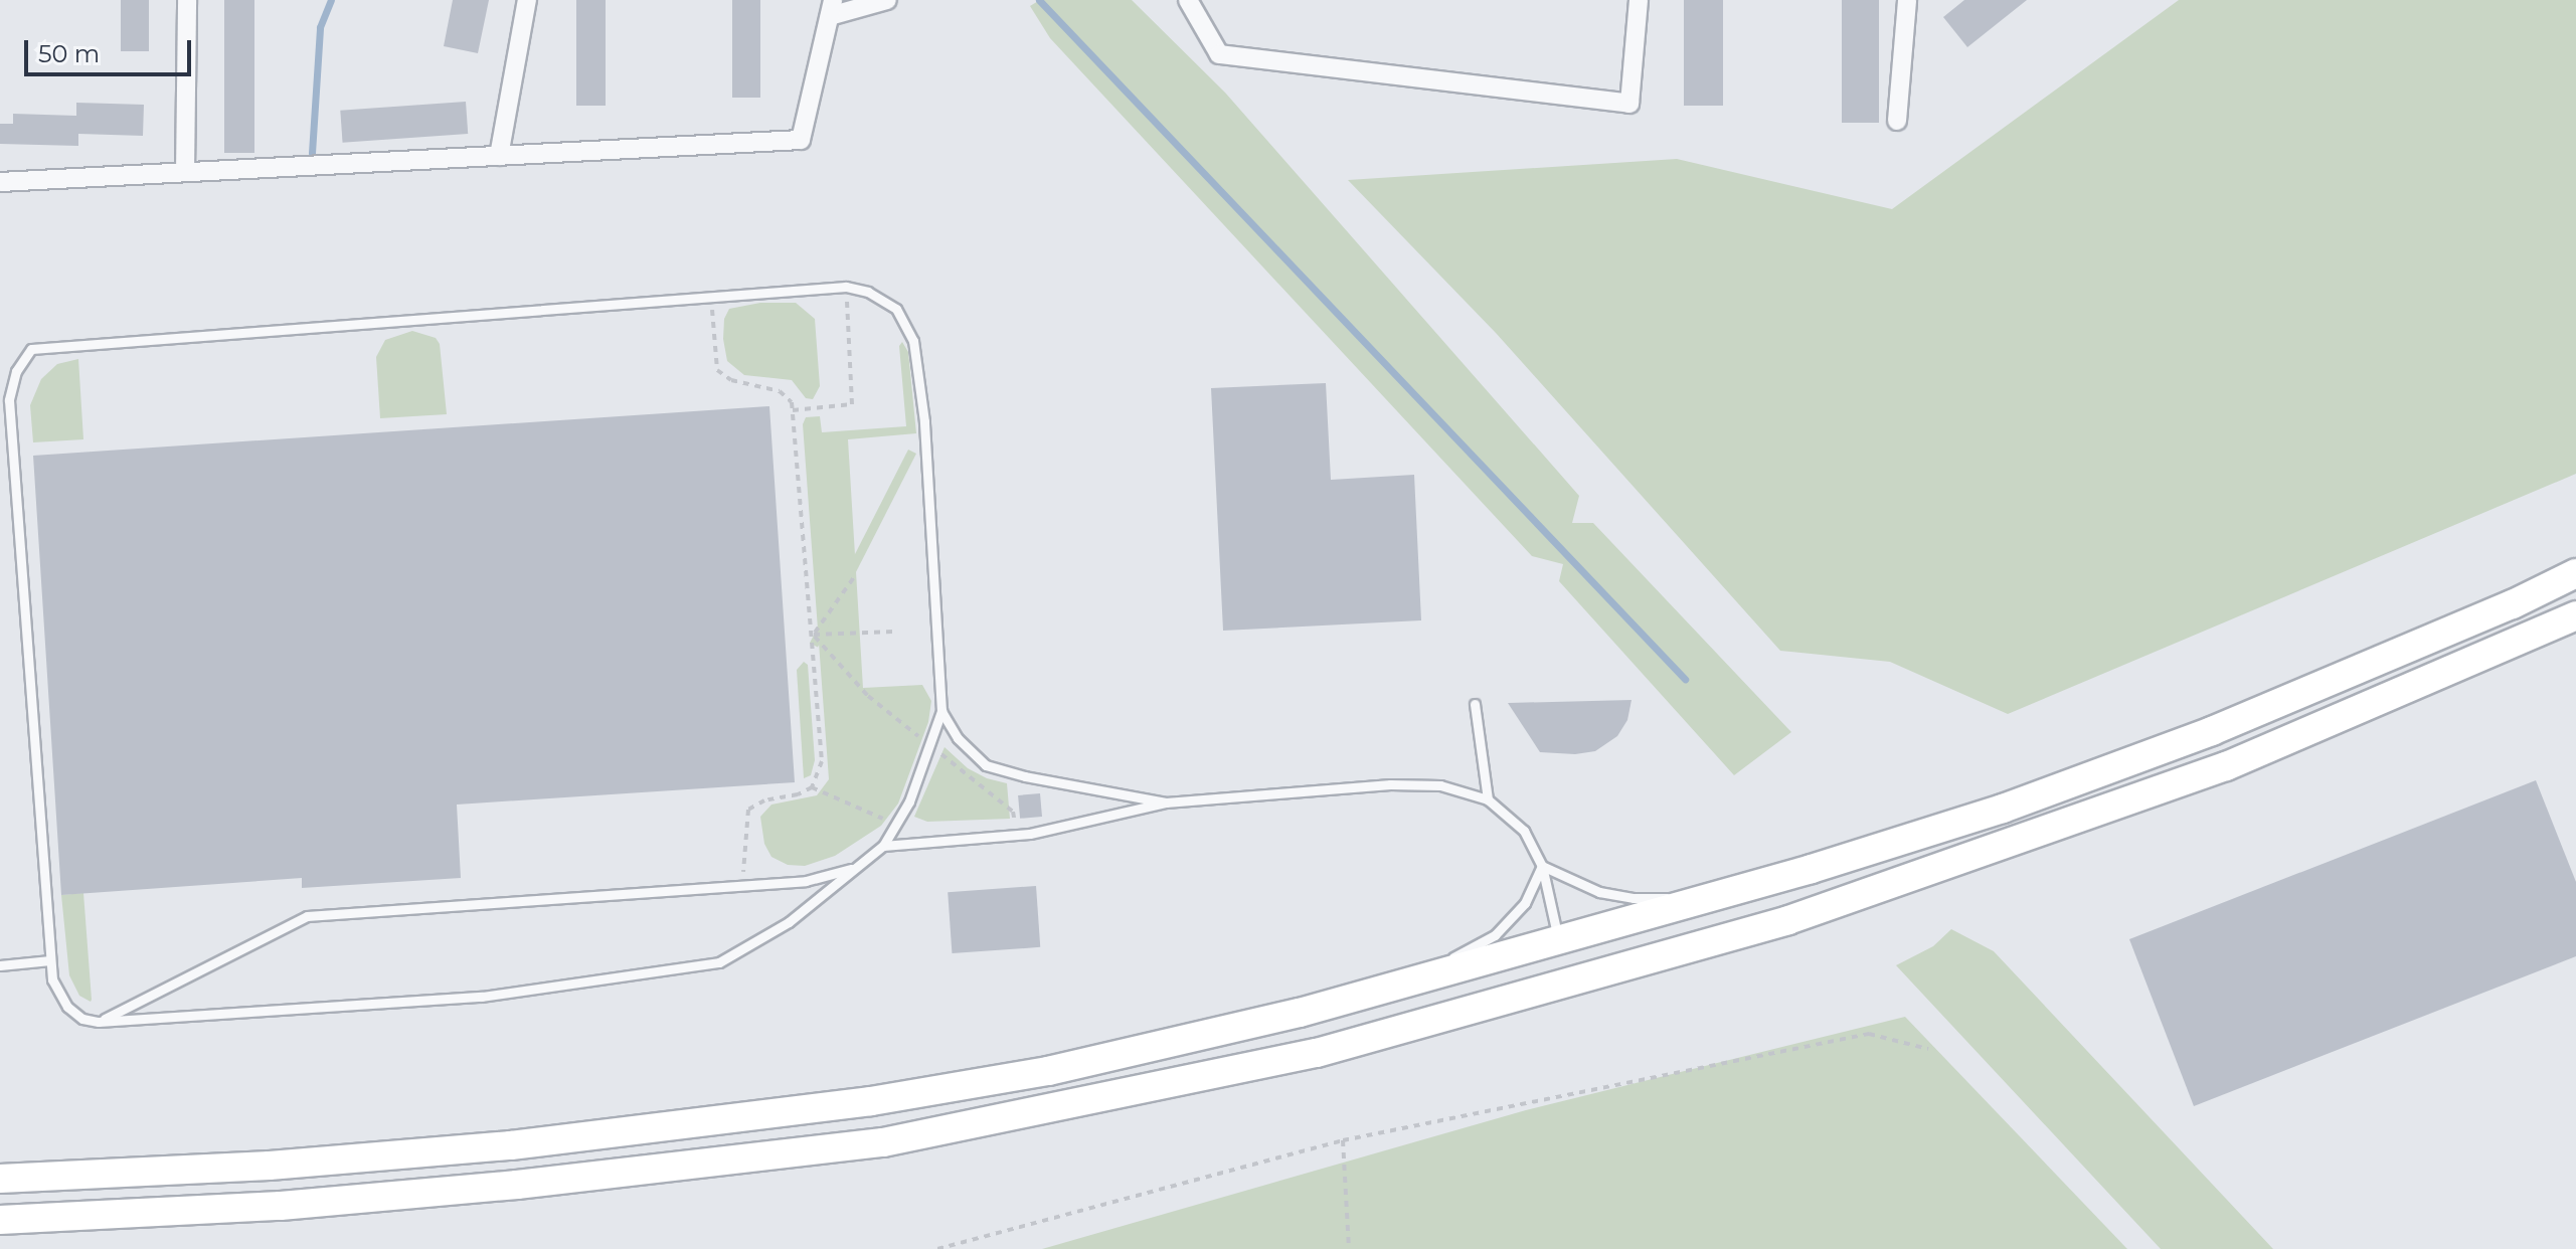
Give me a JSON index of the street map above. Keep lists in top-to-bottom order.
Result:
{
  "scale_bar": "50 m"
}
